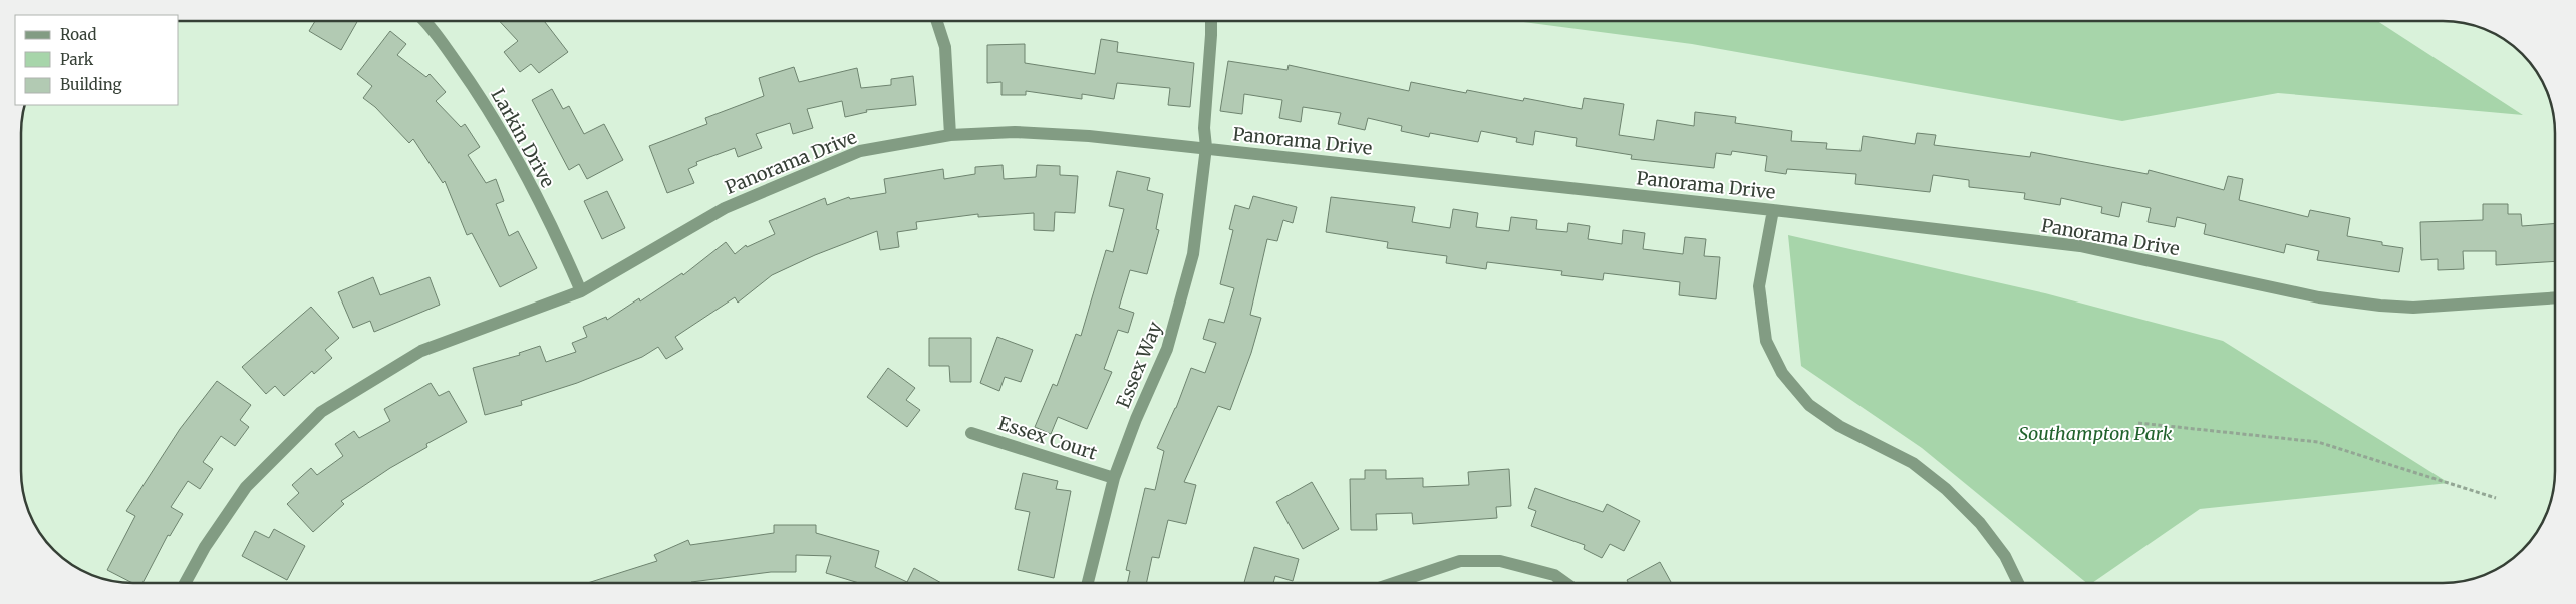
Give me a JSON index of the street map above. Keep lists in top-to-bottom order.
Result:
{
  "streets": {
    "street": [
      "Larkin Drive",
      "Panorama Drive",
      "Essex Way",
      "Essex Court"
    ]
  },
  "crossings": [
    ["Larkin Drive", "Panorama Drive"],
    ["Panorama Drive", "Essex Way"],
    ["Essex Way", "Essex Court"]
  ],
  "parks": ["Southampton Park"],
  "legend": ["Road", "Park", "Building"]
}
